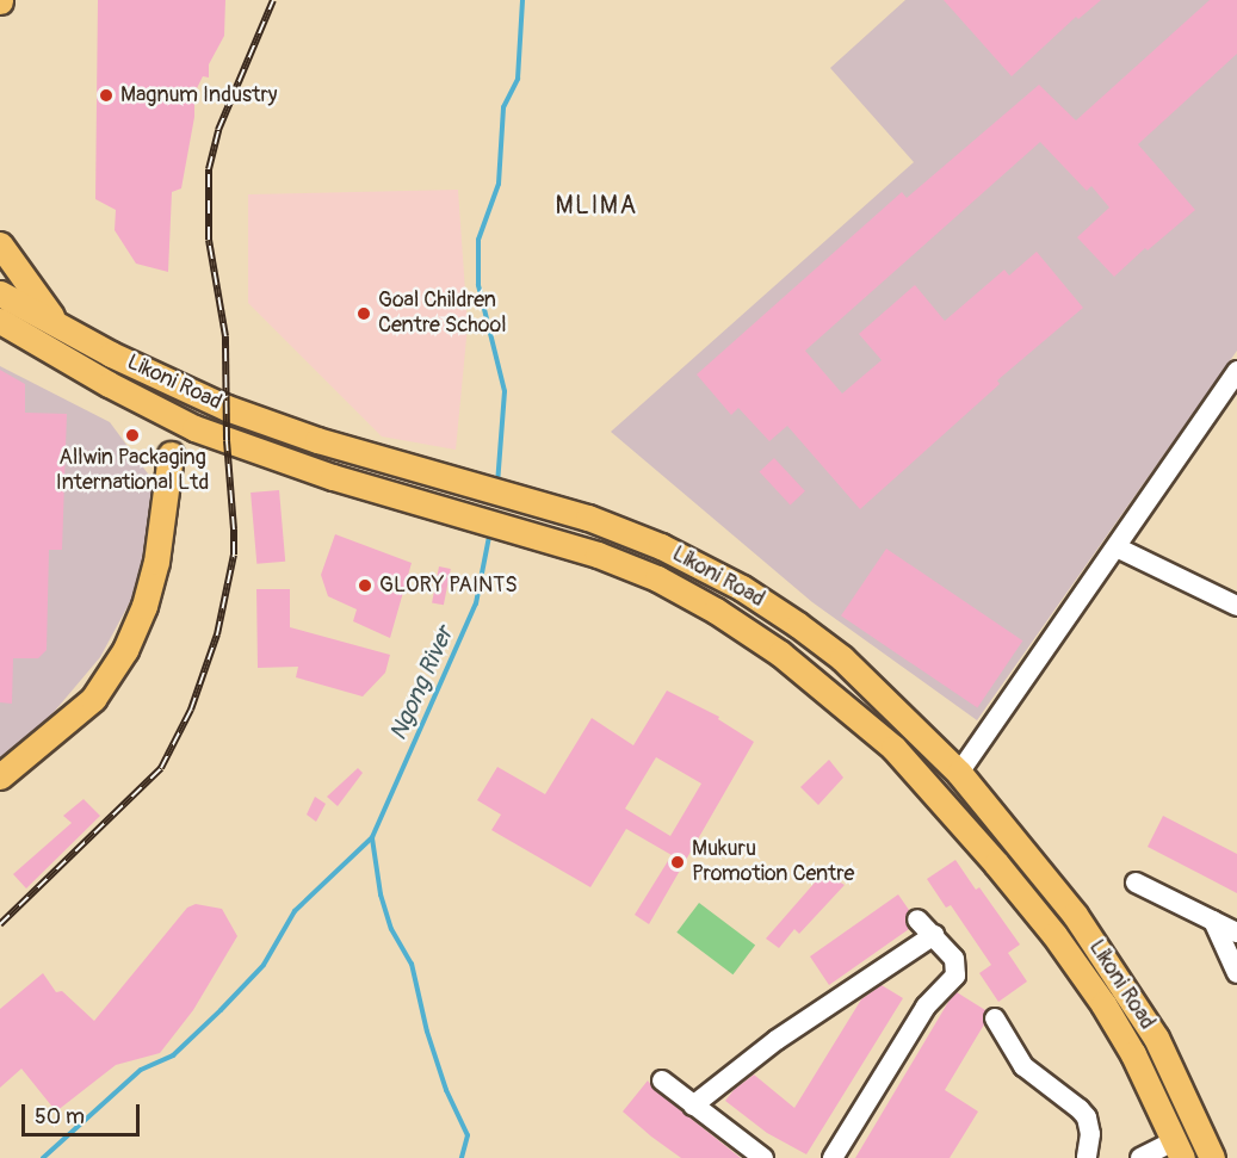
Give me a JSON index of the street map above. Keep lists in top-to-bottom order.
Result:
{
  "streets": {
    "main road": ["Likoni Road"]
  },
  "districts": ["MLIMA"],
  "water": ["Ngong River"],
  "places": [
    "Magnum Industry",
    "Goal Children Centre School",
    "Allwin Packaging International Ltd",
    "GLORY PAINTS",
    "Mukuru Promotion Centre"
  ],
  "scale_bar": "50 m"
}
